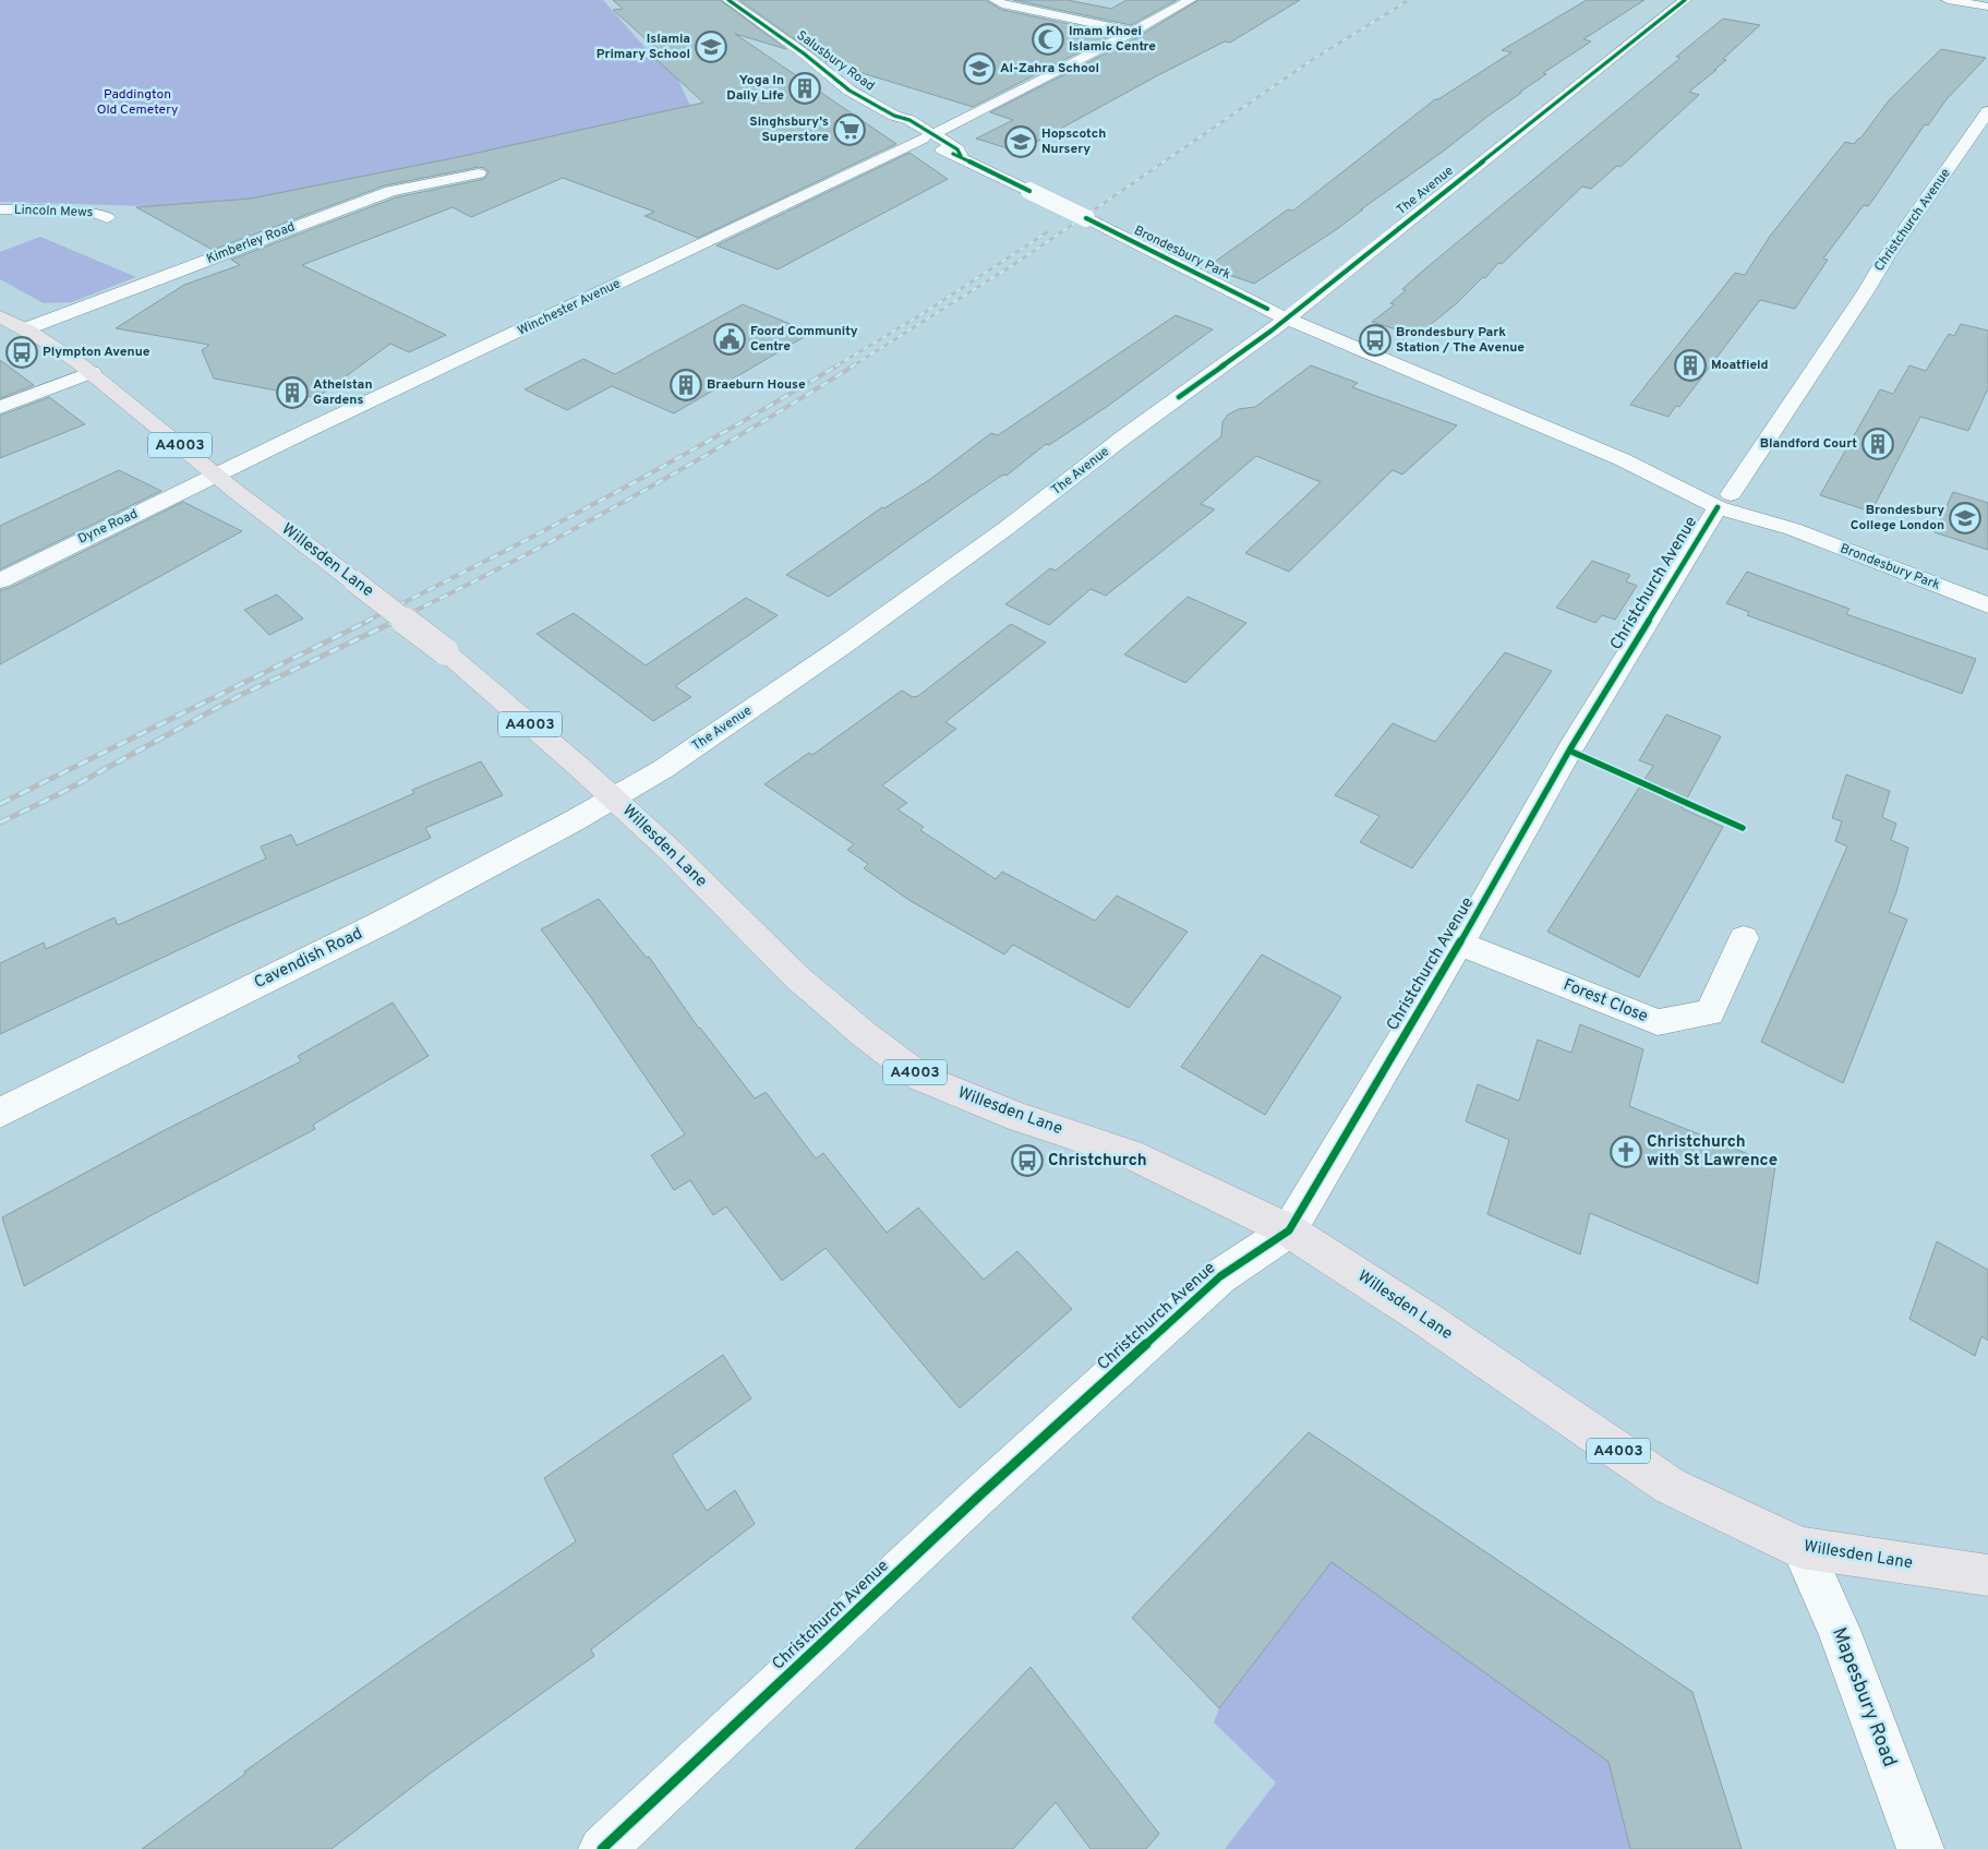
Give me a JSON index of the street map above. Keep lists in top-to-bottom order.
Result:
{
  "streets": {
    "main road": ["A4003", "Willesden Lane"],
    "street": [
      "Salusbury Road",
      "The Avenue",
      "Lincoln Mews",
      "Christchurch Avenue",
      "Kimberley Road",
      "Brondesbury Park",
      "Winchester Avenue",
      "Dyne Road",
      "Cavendish Road",
      "Forest Close",
      "Mapesbury Road"
    ]
  },
  "crossings": [
    ["Salusbury Road", "Brondesbury Park"],
    ["Salusbury Road", "Winchester Avenue"],
    ["The Avenue", "Brondesbury Park"],
    ["The Avenue", "Willesden Lane"],
    ["The Avenue", "Cavendish Road"],
    ["Christchurch Avenue", "Brondesbury Park"],
    ["Christchurch Avenue", "Willesden Lane"],
    ["Christchurch Avenue", "Forest Close"],
    ["Kimberley Road", "Willesden Lane"],
    ["Brondesbury Park", "Winchester Avenue"],
    ["Winchester Avenue", "Dyne Road"],
    ["Winchester Avenue", "Willesden Lane"],
    ["Dyne Road", "Willesden Lane"],
    ["Willesden Lane", "Cavendish Road"],
    ["Willesden Lane", "Mapesbury Road"]
  ],
  "parks": ["Paddington Old Cemetery"],
  "places": {
    "mosque": ["Imam Khoei Islamic Centre"],
    "school or university": [
      "Islamia Primary School",
      "Al-Zahra School",
      "Hopscotch Nursery",
      "Brondesbury College London"
    ],
    "building": [
      "Yoga In Daily Life",
      "Moatfield",
      "Braeburn House",
      "Athelstan Gardens",
      "Blandford Court"
    ],
    "supermarket": ["Singhsbury's Superstore"],
    "public building": ["Foord Community Centre"],
    "bus stop": ["Brondesbury Park Station / The Avenue", "Plympton Avenue", "Christchurch"],
    "church": ["Christchurch with St Lawrence"]
  }
}
